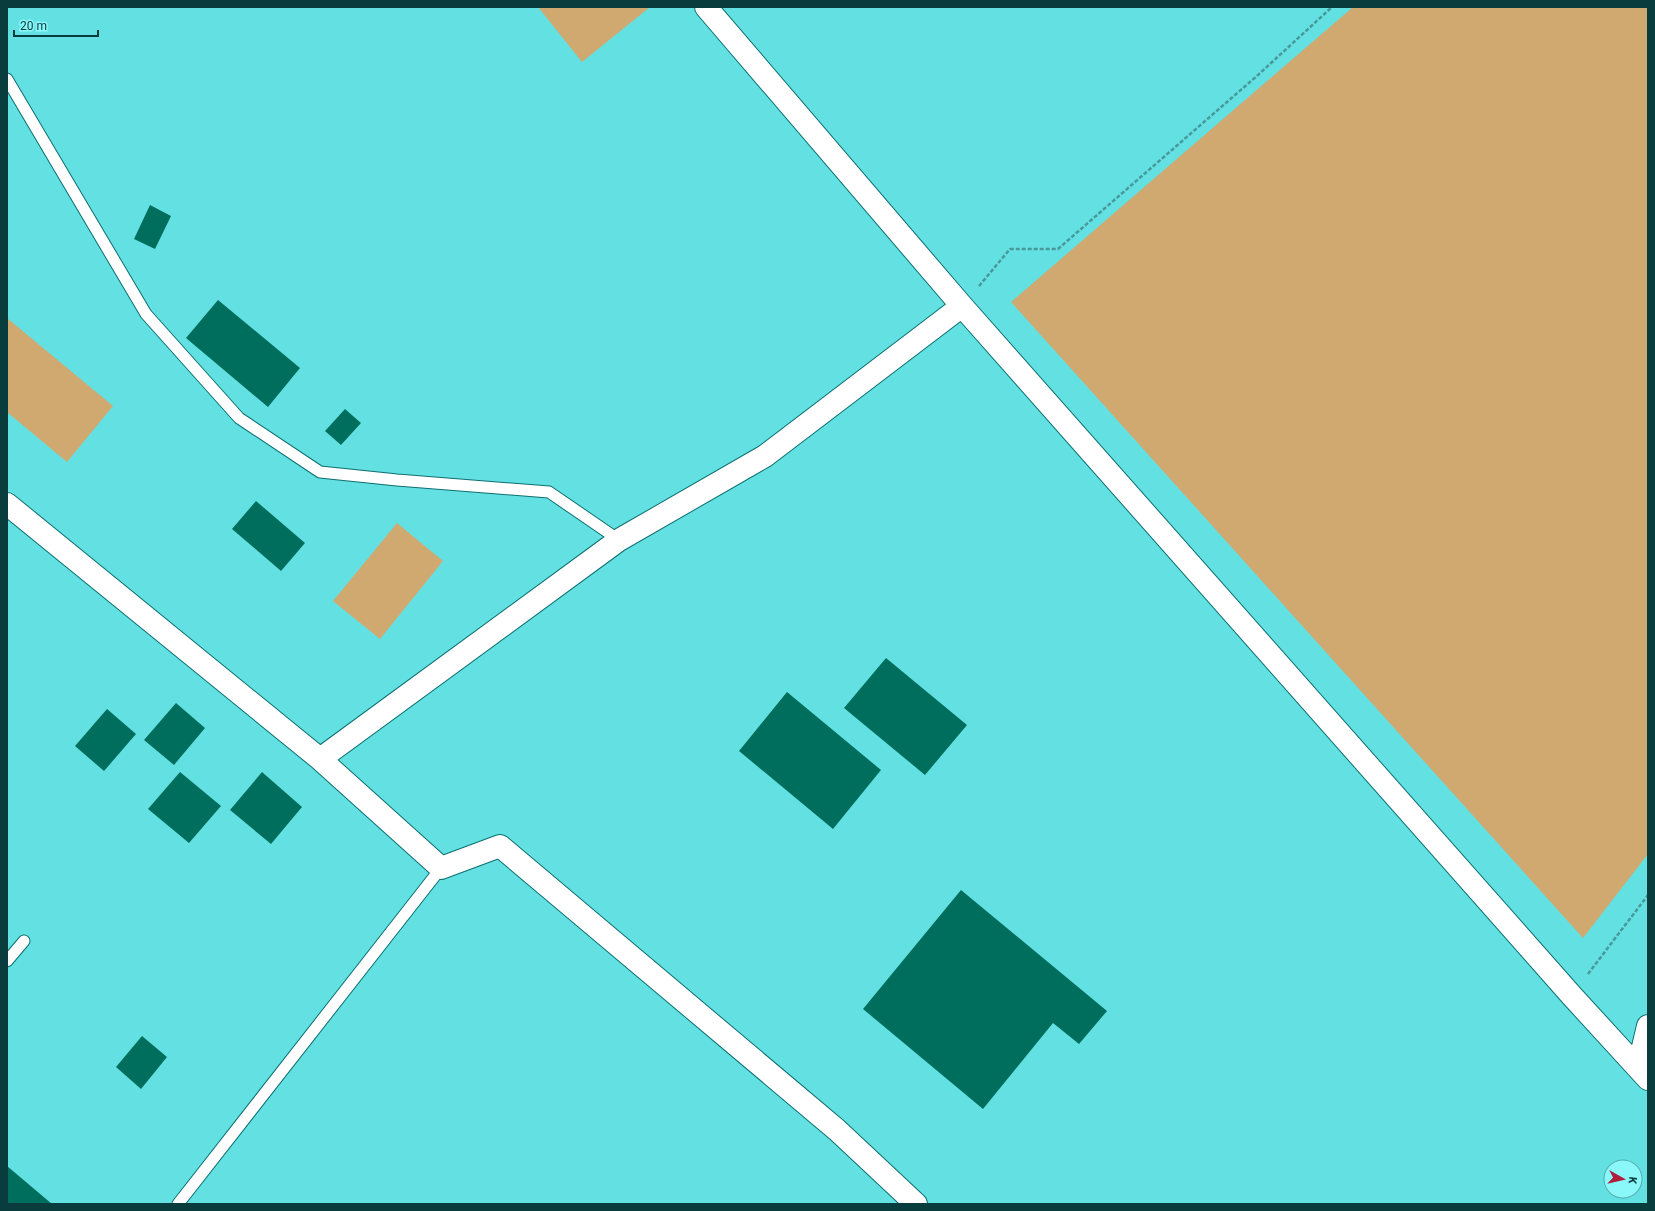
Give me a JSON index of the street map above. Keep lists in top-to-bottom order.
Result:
{
  "scale_bar": "20 m",
  "north": "right"
}
